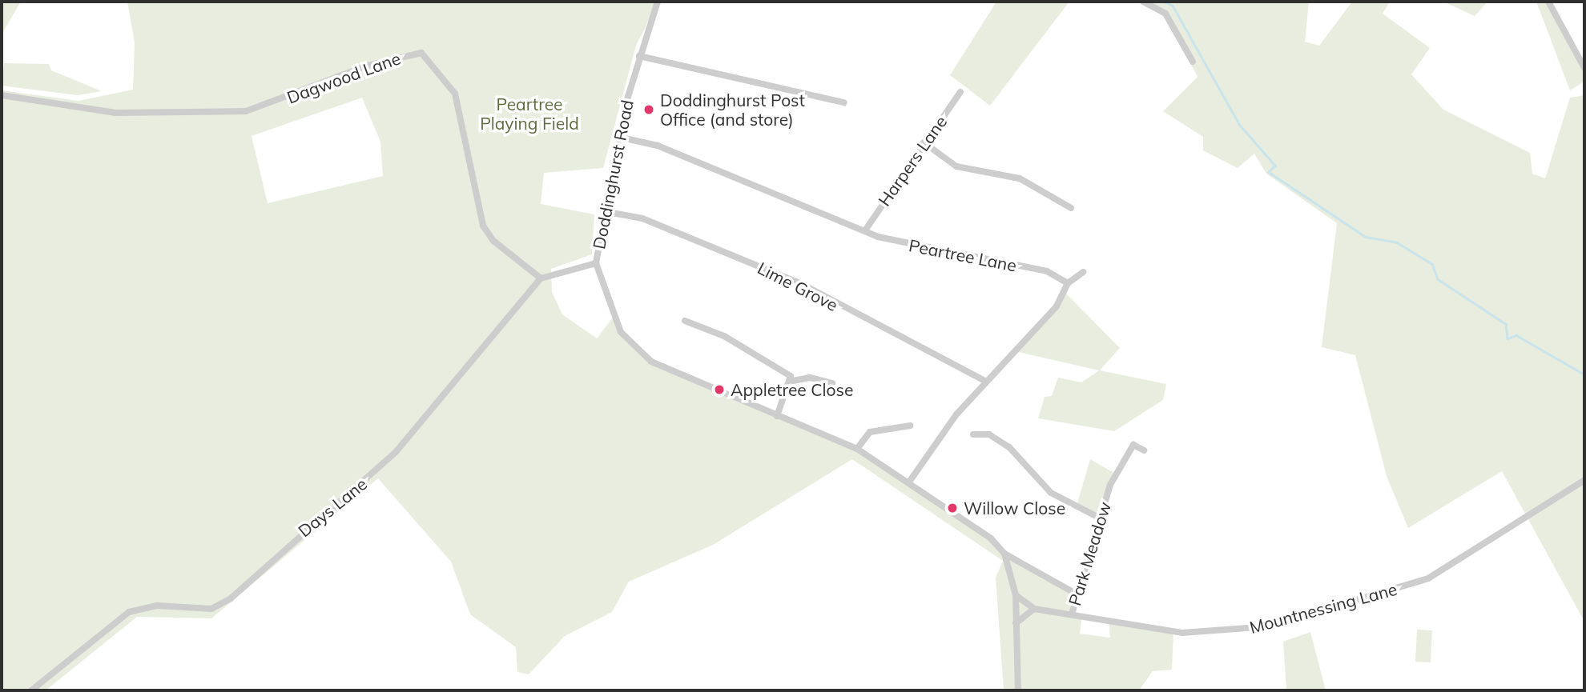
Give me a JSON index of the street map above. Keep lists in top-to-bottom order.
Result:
{
  "streets": {
    "street": [
      "Dagwood Lane",
      "Harpers Lane",
      "Doddinghurst Road",
      "Peartree Lane",
      "Lime Grove",
      "Days Lane",
      "Park Meadow",
      "Mountnessing Lane"
    ]
  },
  "crossings": [
    ["Dagwood Lane", "Days Lane"],
    ["Harpers Lane", "Peartree Lane"],
    ["Doddinghurst Road", "Peartree Lane"],
    ["Doddinghurst Road", "Lime Grove"],
    ["Park Meadow", "Mountnessing Lane"]
  ],
  "parks": ["Peartree Playing Field"],
  "places": ["Doddinghurst Post Office (and store)", "Appletree Close", "Willow Close"]
}
